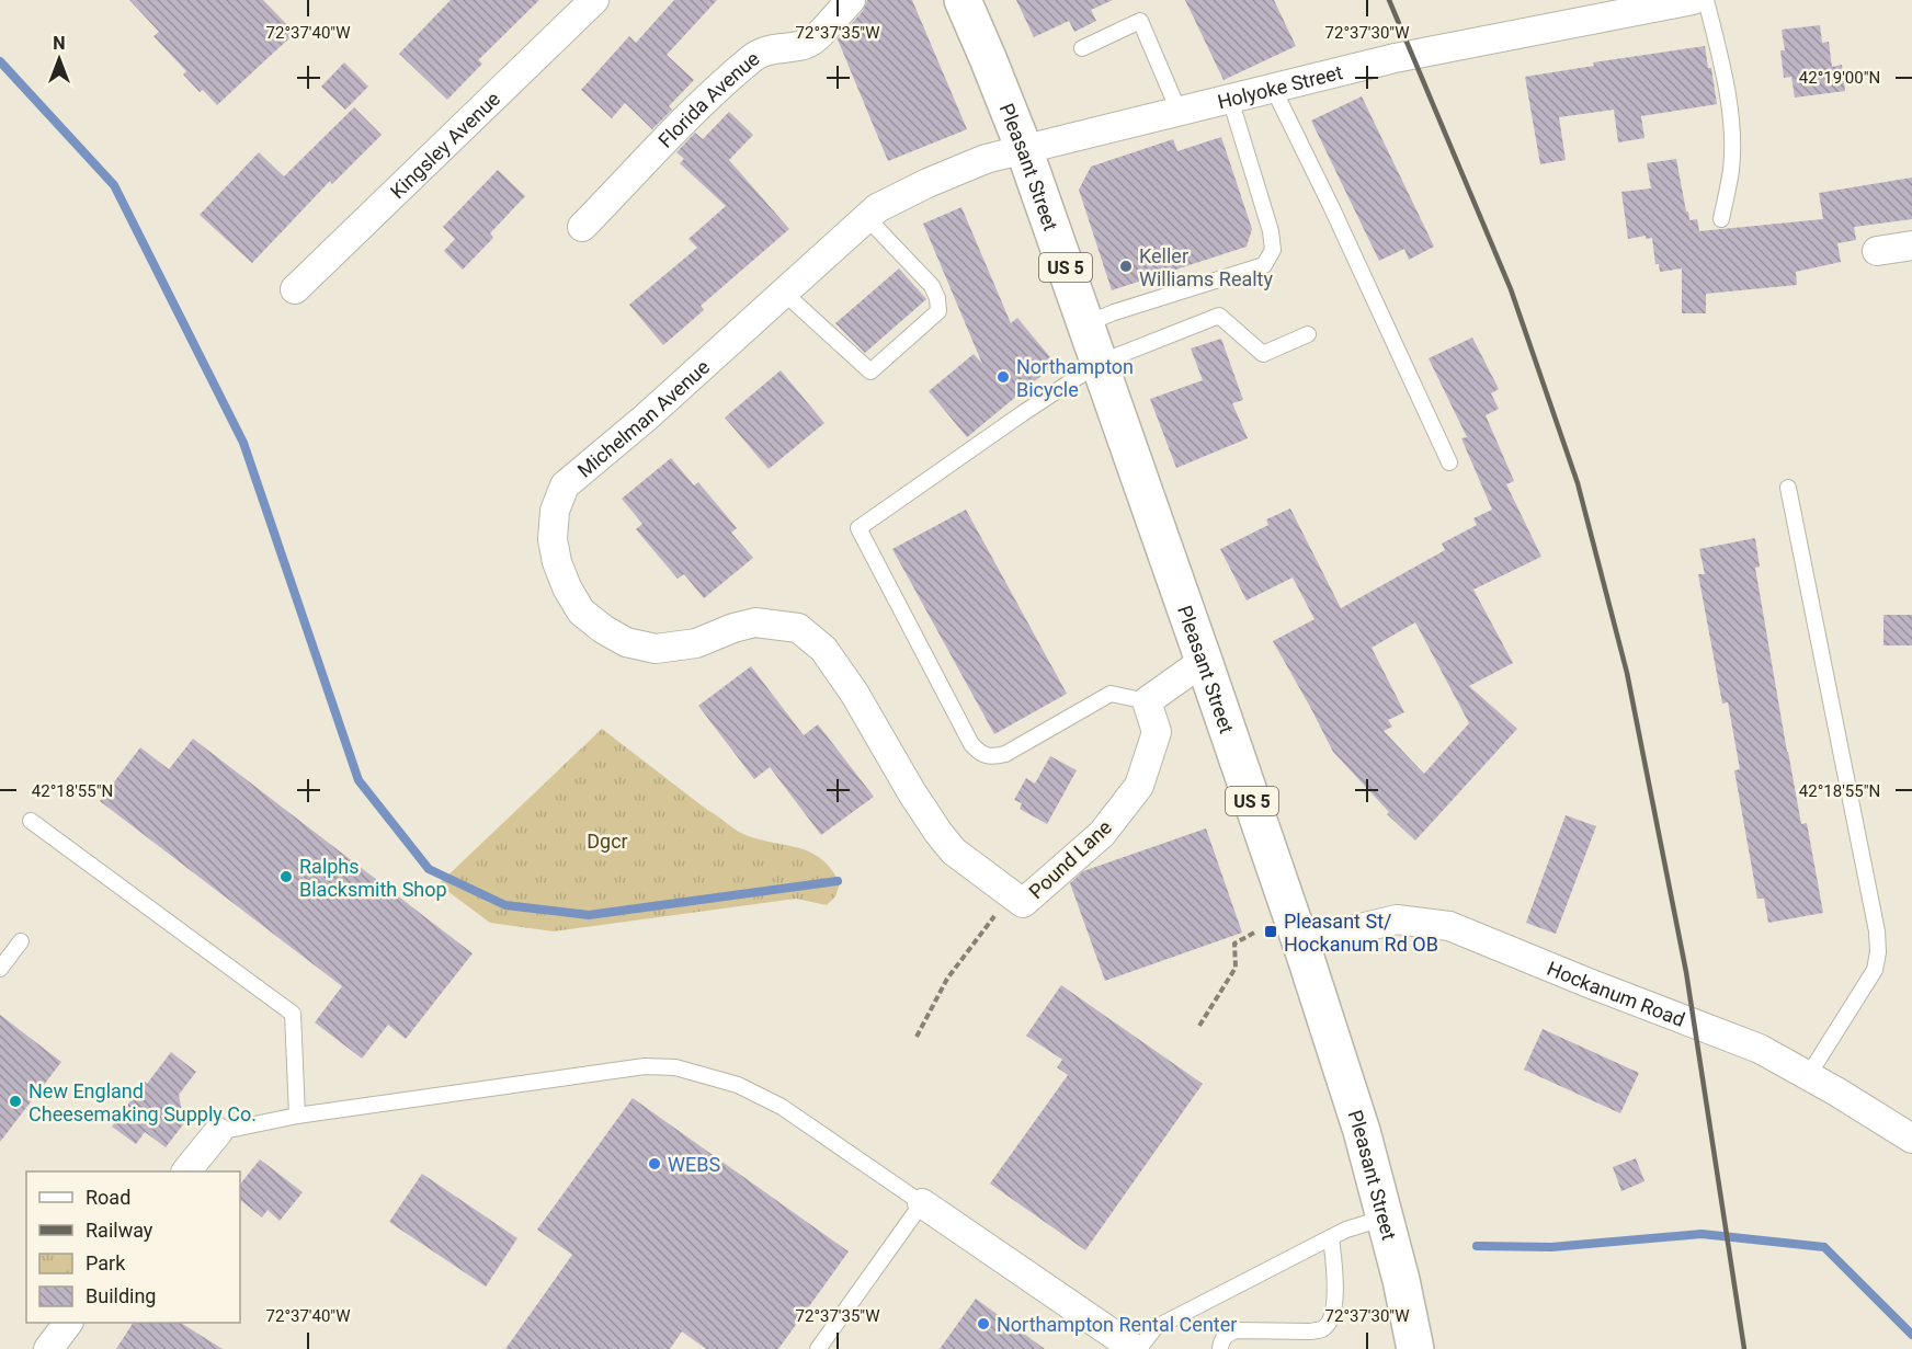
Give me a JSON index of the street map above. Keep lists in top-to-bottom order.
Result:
{
  "streets": {
    "main road": ["Pleasant Street", "US 5"],
    "street": [
      "Holyoke Street",
      "Florida Avenue",
      "Kingsley Avenue",
      "Michelman Avenue",
      "Pound Lane",
      "Hockanum Road"
    ]
  },
  "crossings": [
    ["Holyoke Street", "Pleasant Street"],
    ["Holyoke Street", "Michelman Avenue"],
    ["Pleasant Street", "Michelman Avenue"],
    ["Pleasant Street", "Hockanum Road"],
    ["Michelman Avenue", "Pound Lane"]
  ],
  "parks": ["Dgcr"],
  "places": {
    "other": [
      "Keller Williams Realty",
      "Northampton Bicycle",
      "Ralphs Blacksmith Shop",
      "New England Cheesemaking Supply Co.",
      "WEBS",
      "Northampton Rental Center"
    ],
    "transit": ["Pleasant St/ Hockanum Rd OB"]
  },
  "legend": [
    "Road",
    "Railway",
    "Park",
    "Building"
  ],
  "north": "top",
  "coordinates": [
    "72°37'40\"W",
    "72°37'35\"W",
    "72°37'30\"W",
    "42°19'00\"N",
    "42°18'55\"N"
  ]
}
